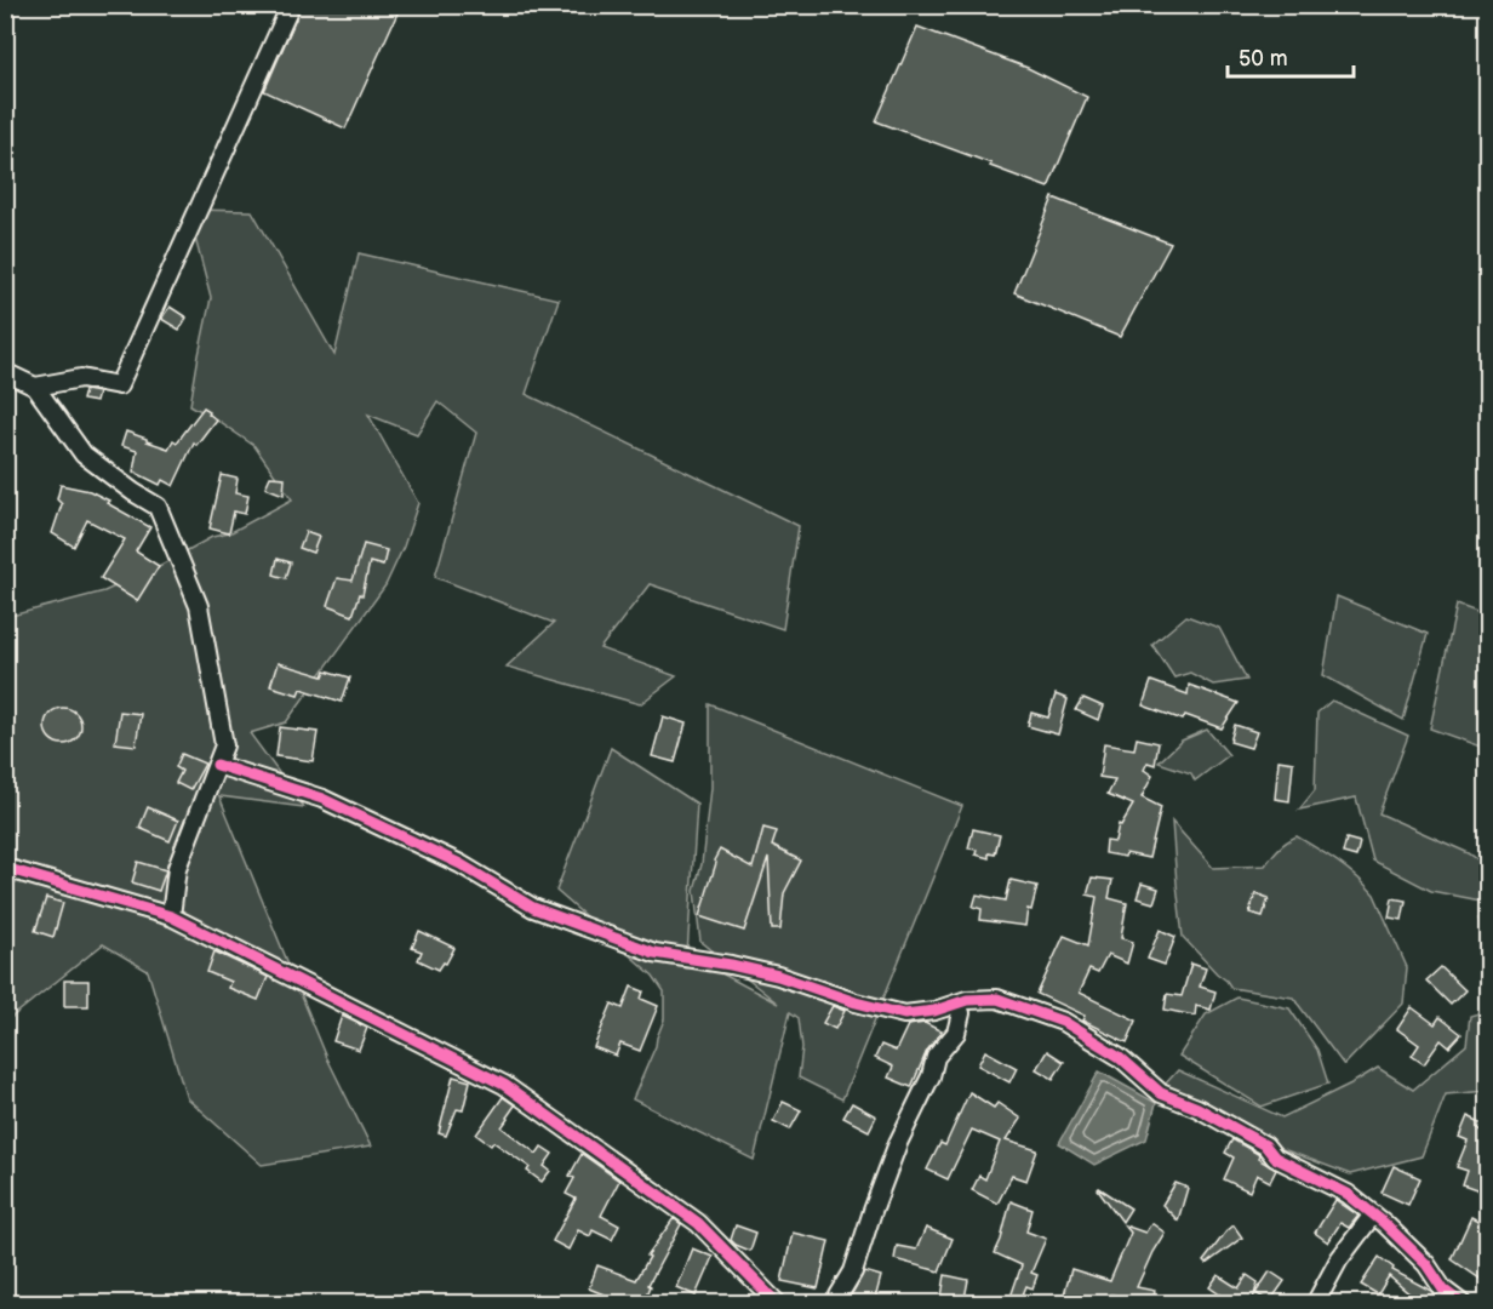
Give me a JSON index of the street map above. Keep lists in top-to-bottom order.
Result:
{
  "scale_bar": "50 m"
}
